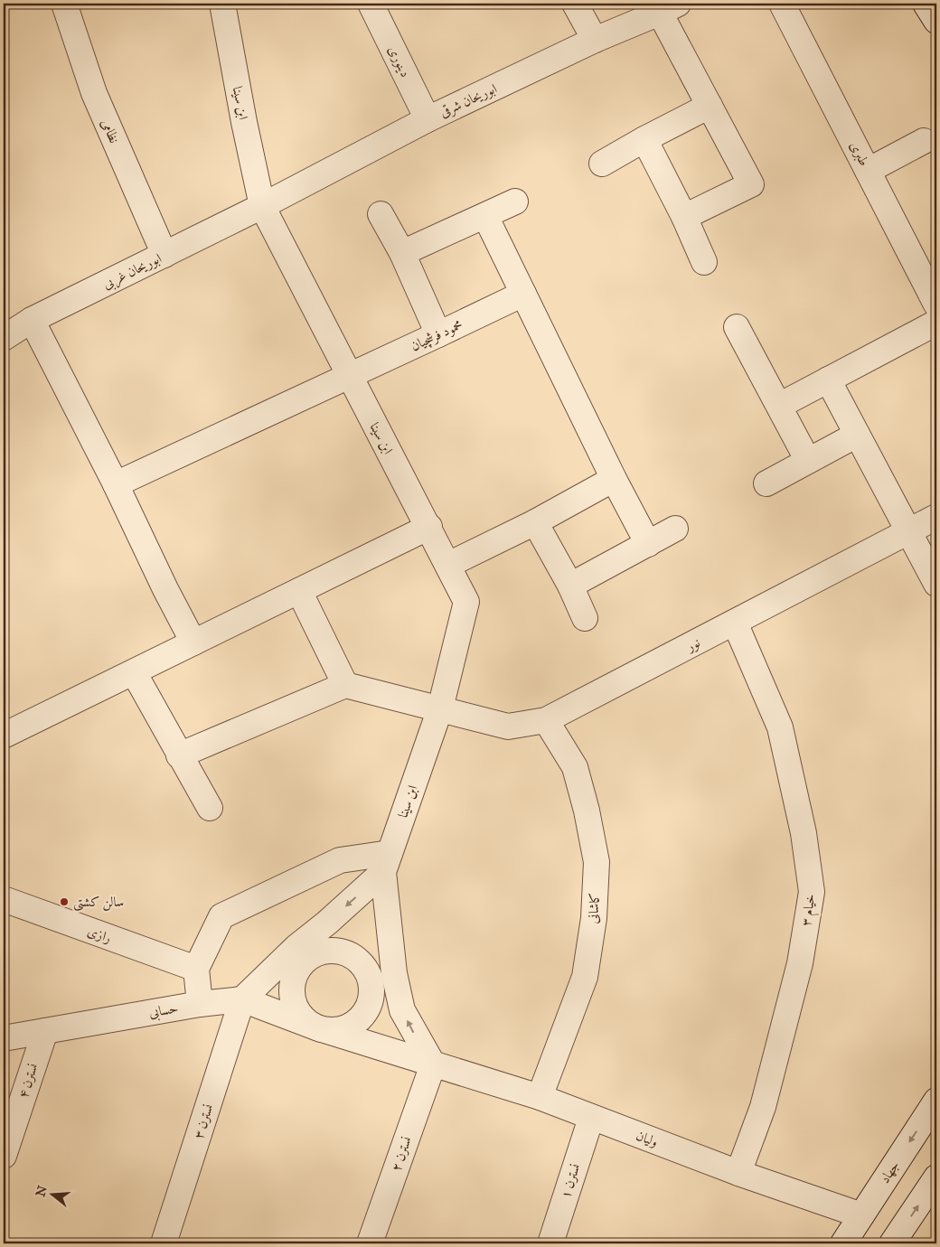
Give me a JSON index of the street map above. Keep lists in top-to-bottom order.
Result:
{
  "streets": {
    "street": [
      "دینوری",
      "ابوریحان شرقی",
      "ابن سینا",
      "نظامی",
      "طبری",
      "ابوریحان غربی",
      "محمود فرشچیان",
      "نور",
      "کاشانی",
      "خیام ۳",
      "رازی",
      "حسابی",
      "نسترن ۴",
      "نسترن ۳",
      "ولیان",
      "نسترن ۲",
      "جهاد",
      "نسترن ۱"
    ]
  },
  "crossings": [
    ["دینوری", "ابوریحان شرقی"],
    ["ابوریحان شرقی", "ابن سینا"],
    ["ابوریحان شرقی", "ابوریحان غربی"],
    ["ابن سینا", "ابوریحان غربی"],
    ["ابن سینا", "محمود فرشچیان"],
    ["ابن سینا", "نور"],
    ["نظامی", "ابوریحان غربی"],
    ["نور", "کاشانی"],
    ["نور", "خیام ۳"],
    ["کاشانی", "ولیان"],
    ["خیام ۳", "ولیان"],
    ["حسابی", "نسترن ۴"],
    ["حسابی", "نسترن ۳"],
    ["حسابی", "ولیان"],
    ["ولیان", "نسترن ۲"],
    ["ولیان", "جهاد"],
    ["ولیان", "نسترن ۱"]
  ],
  "places": ["سالن کشتی"],
  "north": "left"
}
